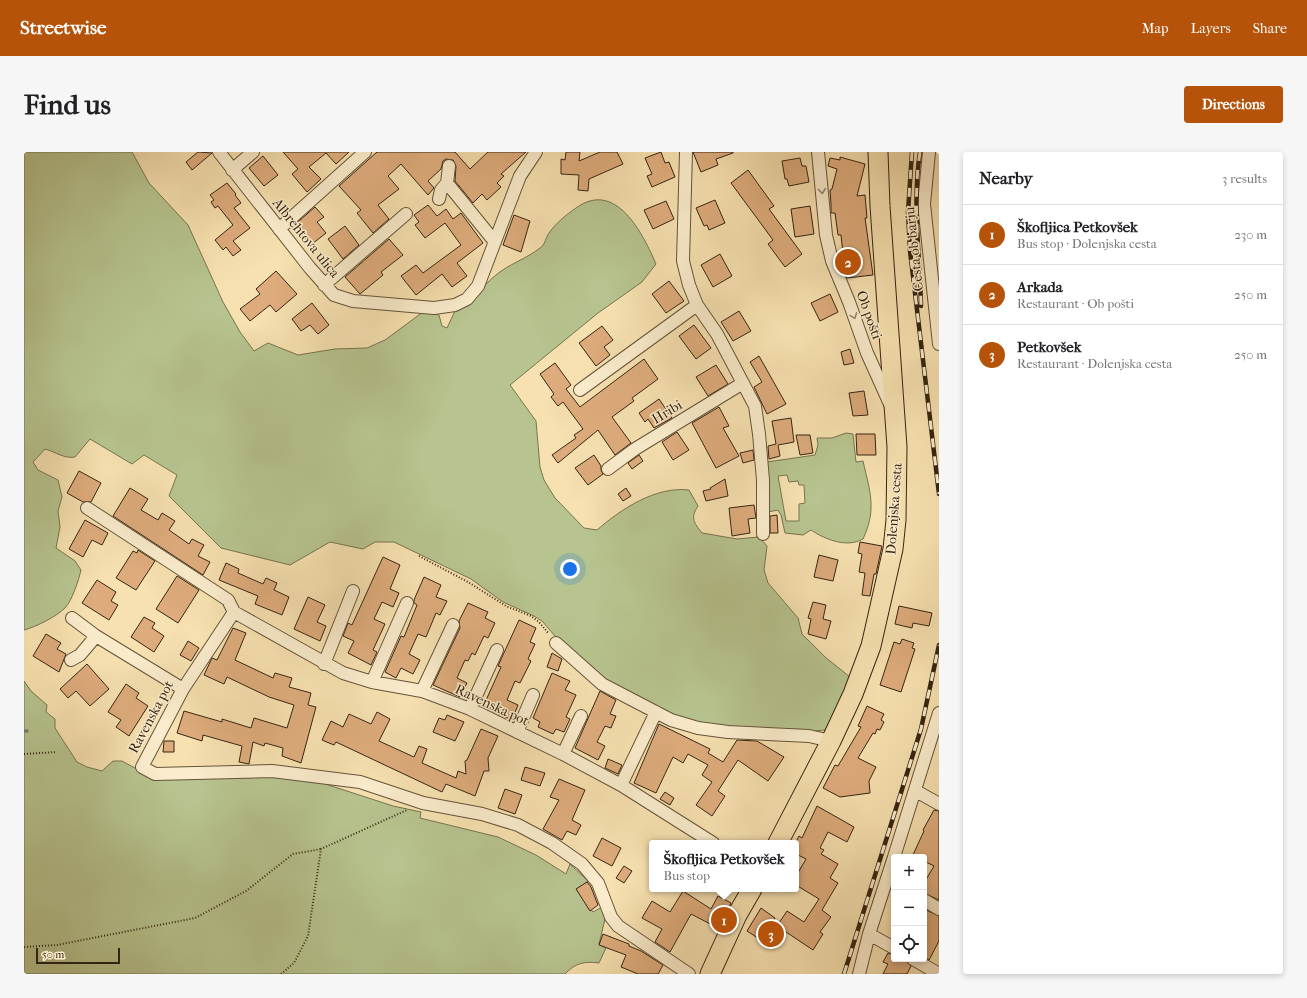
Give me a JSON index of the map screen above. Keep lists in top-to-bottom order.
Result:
{
  "streets": {
    "main road": ["Dolenjska cesta"],
    "street": [
      "Albrehtova ulica",
      "Cesta ob barju",
      "Ob pošti",
      "Hribi",
      "Ravenska pot"
    ]
  },
  "crossings": [
    ["Ob pošti", "Dolenjska cesta"]
  ],
  "one_way": ["Ob pošti"],
  "scale_bar": "50 m",
  "page": {
    "header": "Streetwise",
    "nav": ["Map", "Layers", "Share"],
    "buttons": "Directions",
    "title": "Find us",
    "heading": ["Nearby", "3 results"],
    "list": [
      {
        "mark": "1",
        "name": "Škofljica Petkovšek",
        "note": "Bus stop · Dolenjska cesta",
        "value": "230 m"
      },
      {
        "mark": "2",
        "name": "Arkada",
        "note": "Restaurant · Ob pošti",
        "value": "250 m"
      },
      {
        "mark": "3",
        "name": "Petkovšek",
        "note": "Restaurant · Dolenjska cesta",
        "value": "250 m"
      }
    ],
    "pins": ["2", "1", "3"],
    "popup": ["Škofljica Petkovšek", "Bus stop"],
    "map_buttons": ["+", "−"],
    "scale": "50 m"
  }
}
